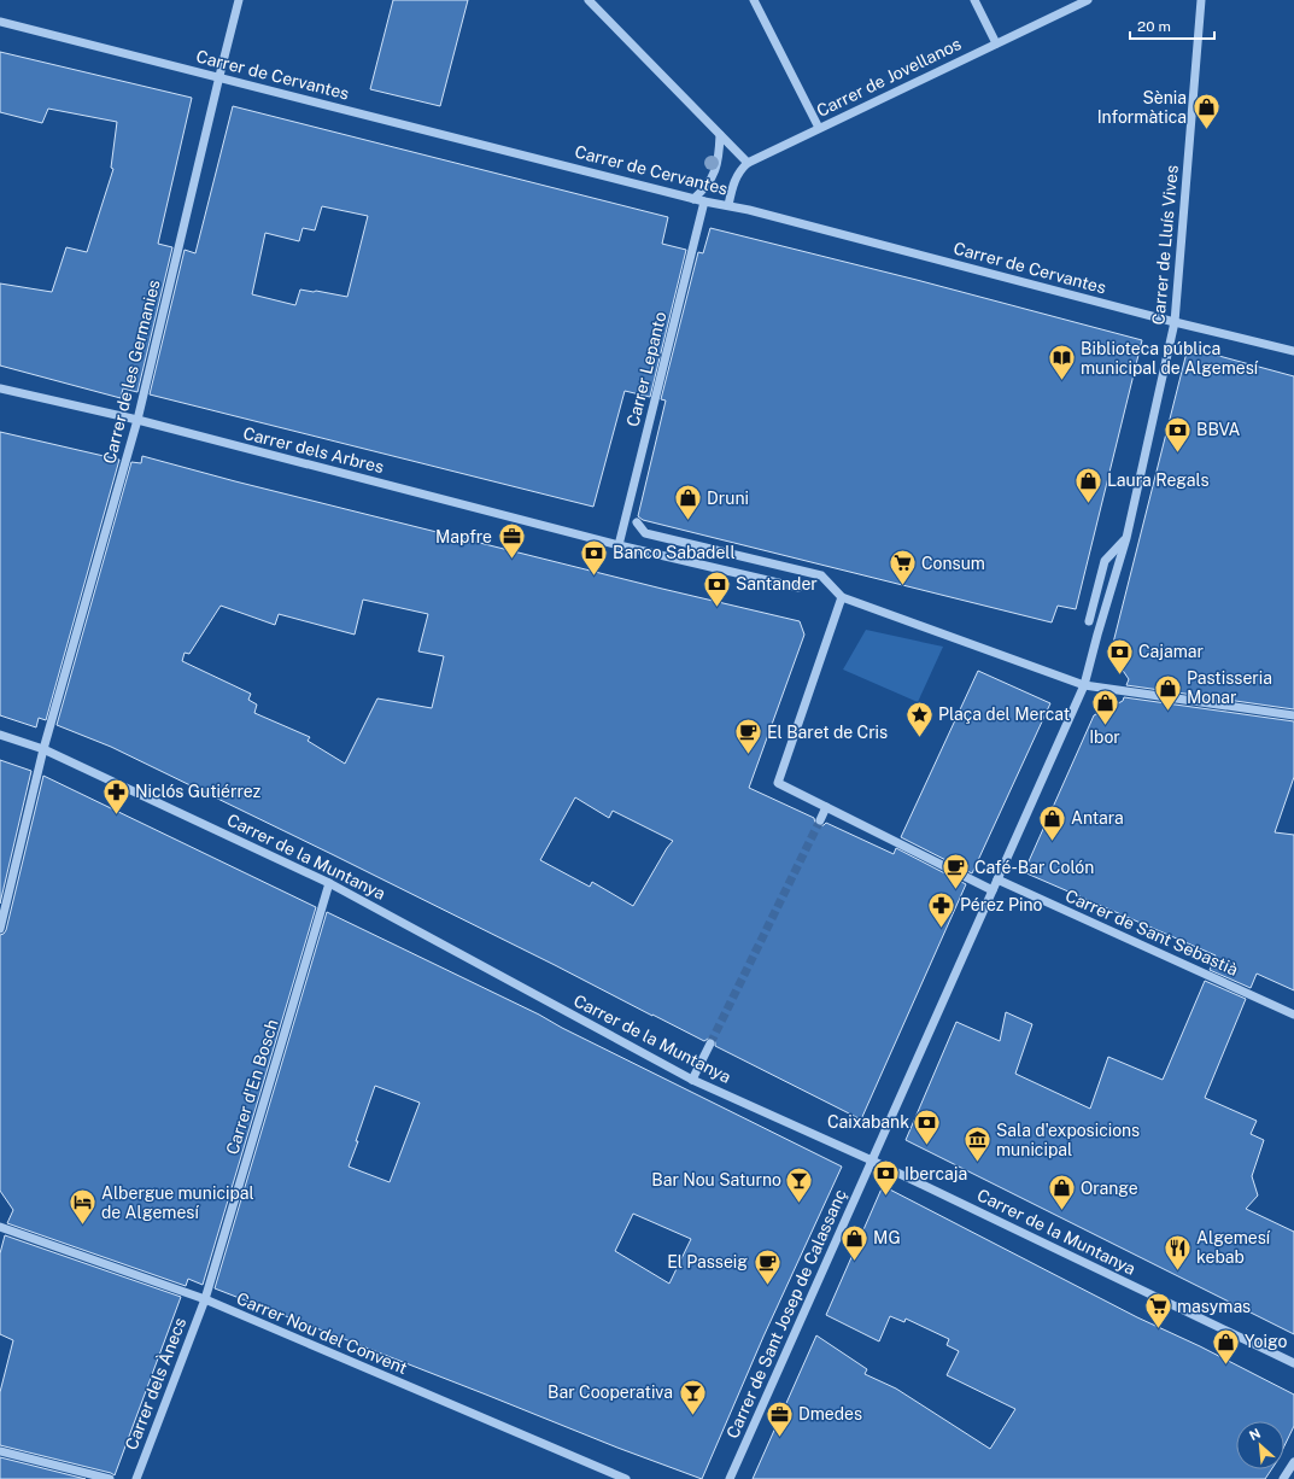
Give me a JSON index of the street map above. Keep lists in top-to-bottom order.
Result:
{
  "streets": {
    "street": [
      "Carrer de Cervantes",
      "Carrer de Jovellanos",
      "Carrer de Lluís Vives",
      "Carrer Lepanto",
      "Carrer de les Germanies",
      "Carrer dels Arbres",
      "Carrer de la Muntanya",
      "Carrer de Sant Sebastià",
      "Carrer d'En Bosch",
      "Carrer de Sant Josep de Calassanç",
      "Carrer Nou del Convent",
      "Carrer dels Ànecs"
    ]
  },
  "crossings": [
    ["Carrer de Cervantes", "Carrer de Lluís Vives"],
    ["Carrer de Cervantes", "Carrer Lepanto"],
    ["Carrer de Cervantes", "Carrer de les Germanies"],
    ["Carrer Lepanto", "Carrer dels Arbres"],
    ["Carrer de les Germanies", "Carrer dels Arbres"],
    ["Carrer de les Germanies", "Carrer de la Muntanya"],
    ["Carrer de la Muntanya", "Carrer d'En Bosch"],
    ["Carrer de la Muntanya", "Carrer de Sant Josep de Calassanç"],
    ["Carrer d'En Bosch", "Carrer Nou del Convent"],
    ["Carrer d'En Bosch", "Carrer dels Ànecs"],
    ["Carrer Nou del Convent", "Carrer dels Ànecs"]
  ],
  "places": {
    "shop": [
      "Sènia Informàtica",
      "Laura Regals",
      "Druni",
      "Pastisseria Monar",
      "Ibor",
      "Antara",
      "Orange",
      "MG",
      "Yoigo"
    ],
    "library": ["Biblioteca pública municipal de Algemesí"],
    "bank": [
      "BBVA",
      "Banco Sabadell",
      "Santander",
      "Cajamar",
      "Caixabank",
      "Ibercaja"
    ],
    "office": ["Mapfre", "Dmedes"],
    "supermarket": ["Consum", "masymas"],
    "place": ["Plaça del Mercat"],
    "cafe": ["El Baret de Cris", "Café-Bar Colón", "El Passeig"],
    "pharmacy": ["Niclós Gutiérrez", "Pérez Pino"],
    "museum": ["Sala d'exposicions municipal"],
    "bar": ["Bar Nou Saturno", "Bar Cooperativa"],
    "hotel": ["Albergue municipal de Algemesí"],
    "restaurant": ["Algemesí kebab"]
  },
  "scale_bar": "20 m",
  "north": "top left"
}
